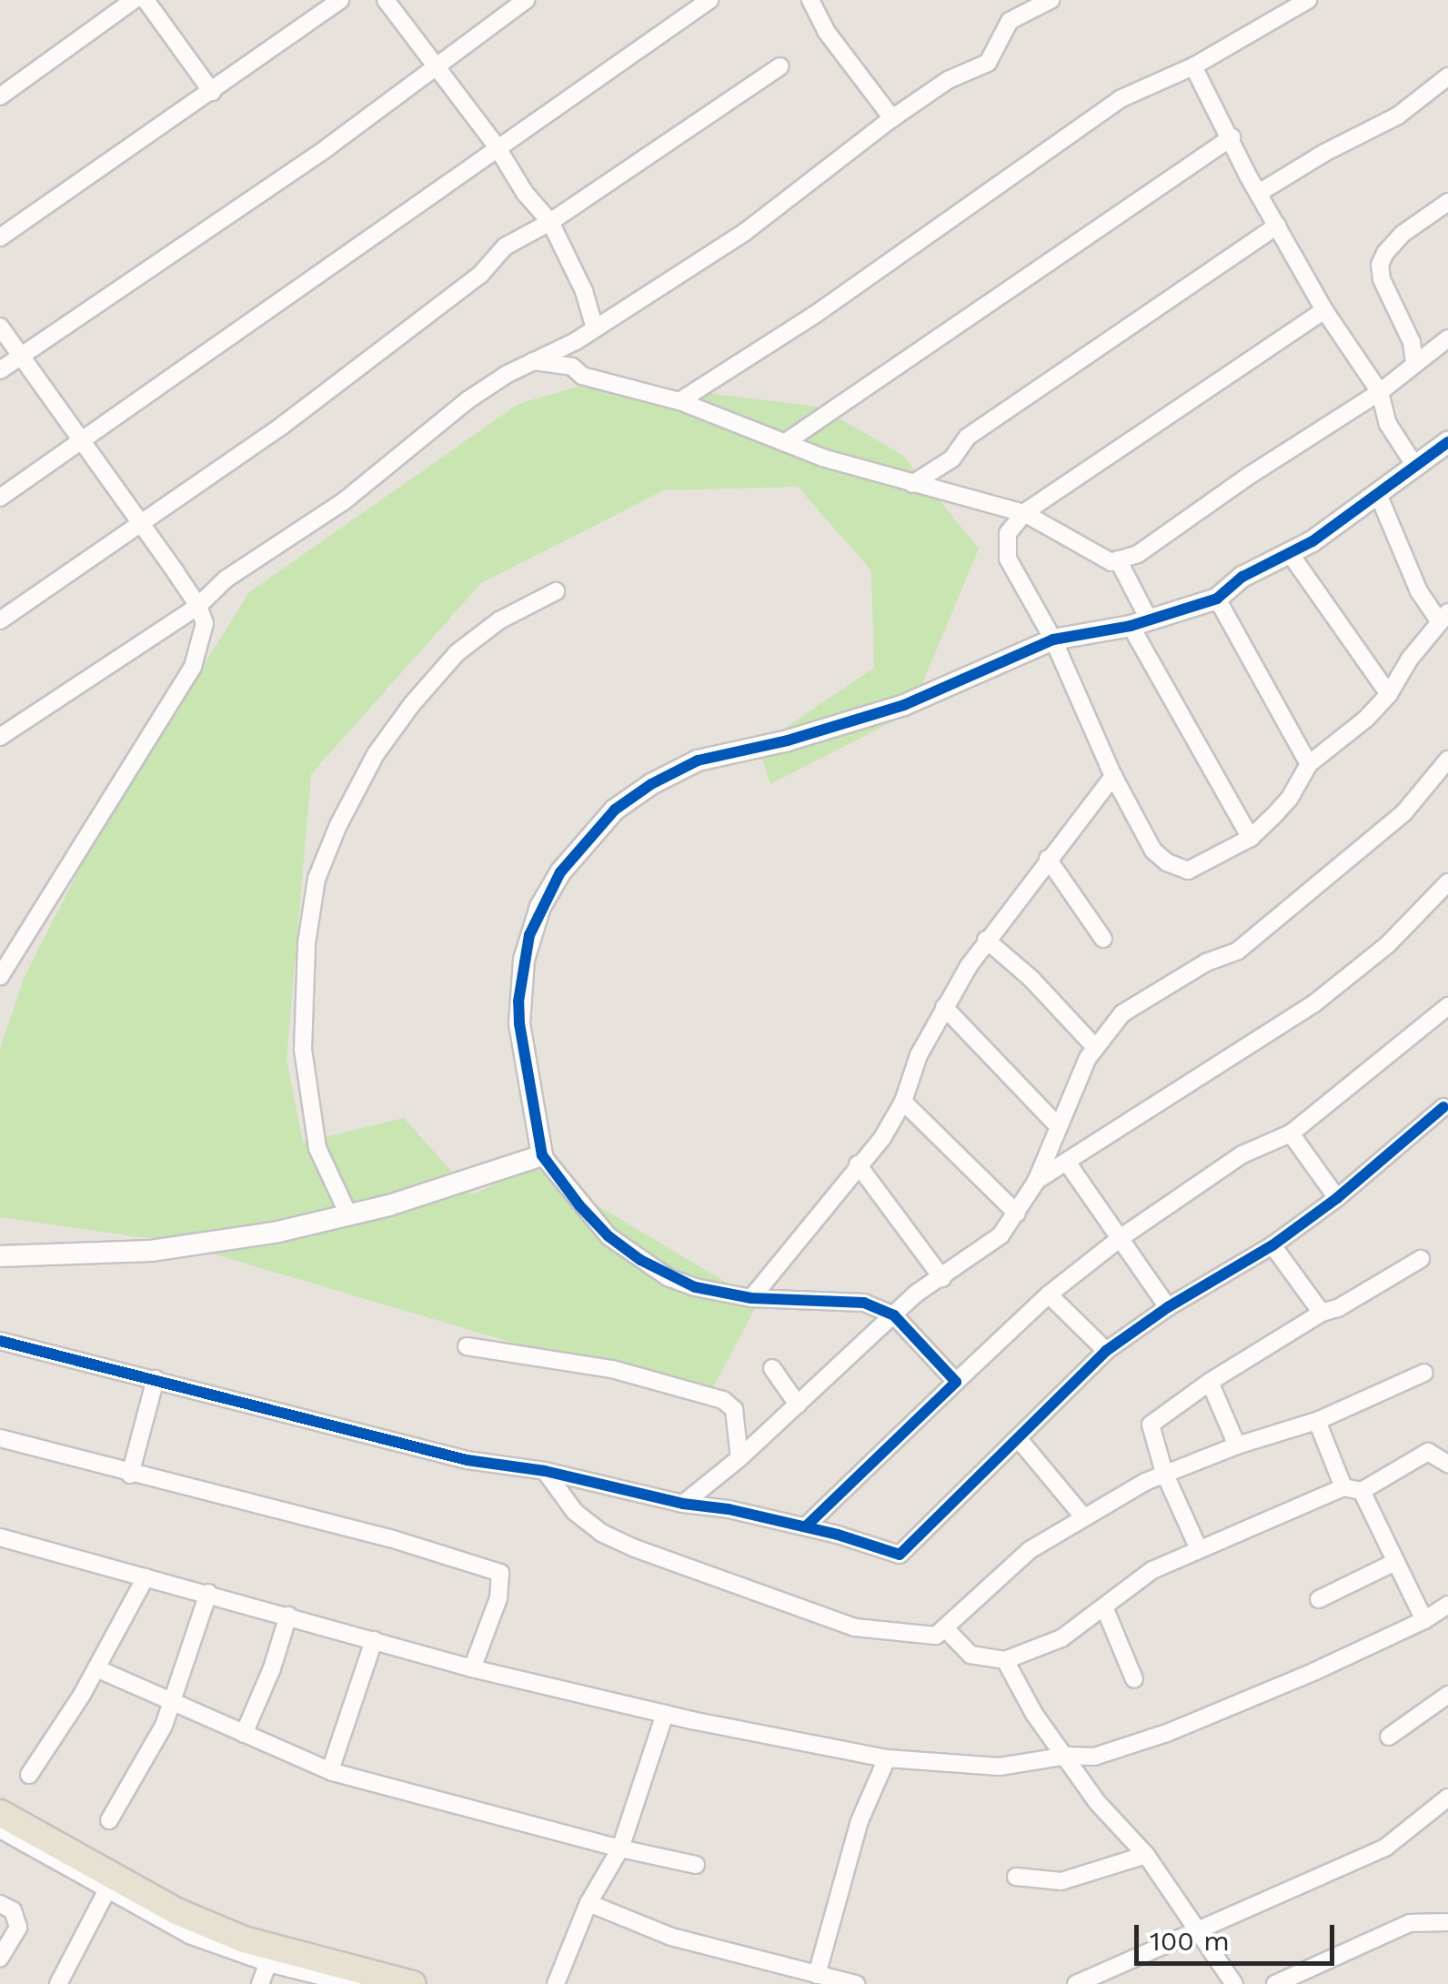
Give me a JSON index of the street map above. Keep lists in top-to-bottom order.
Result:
{
  "scale_bar": "100 m"
}
